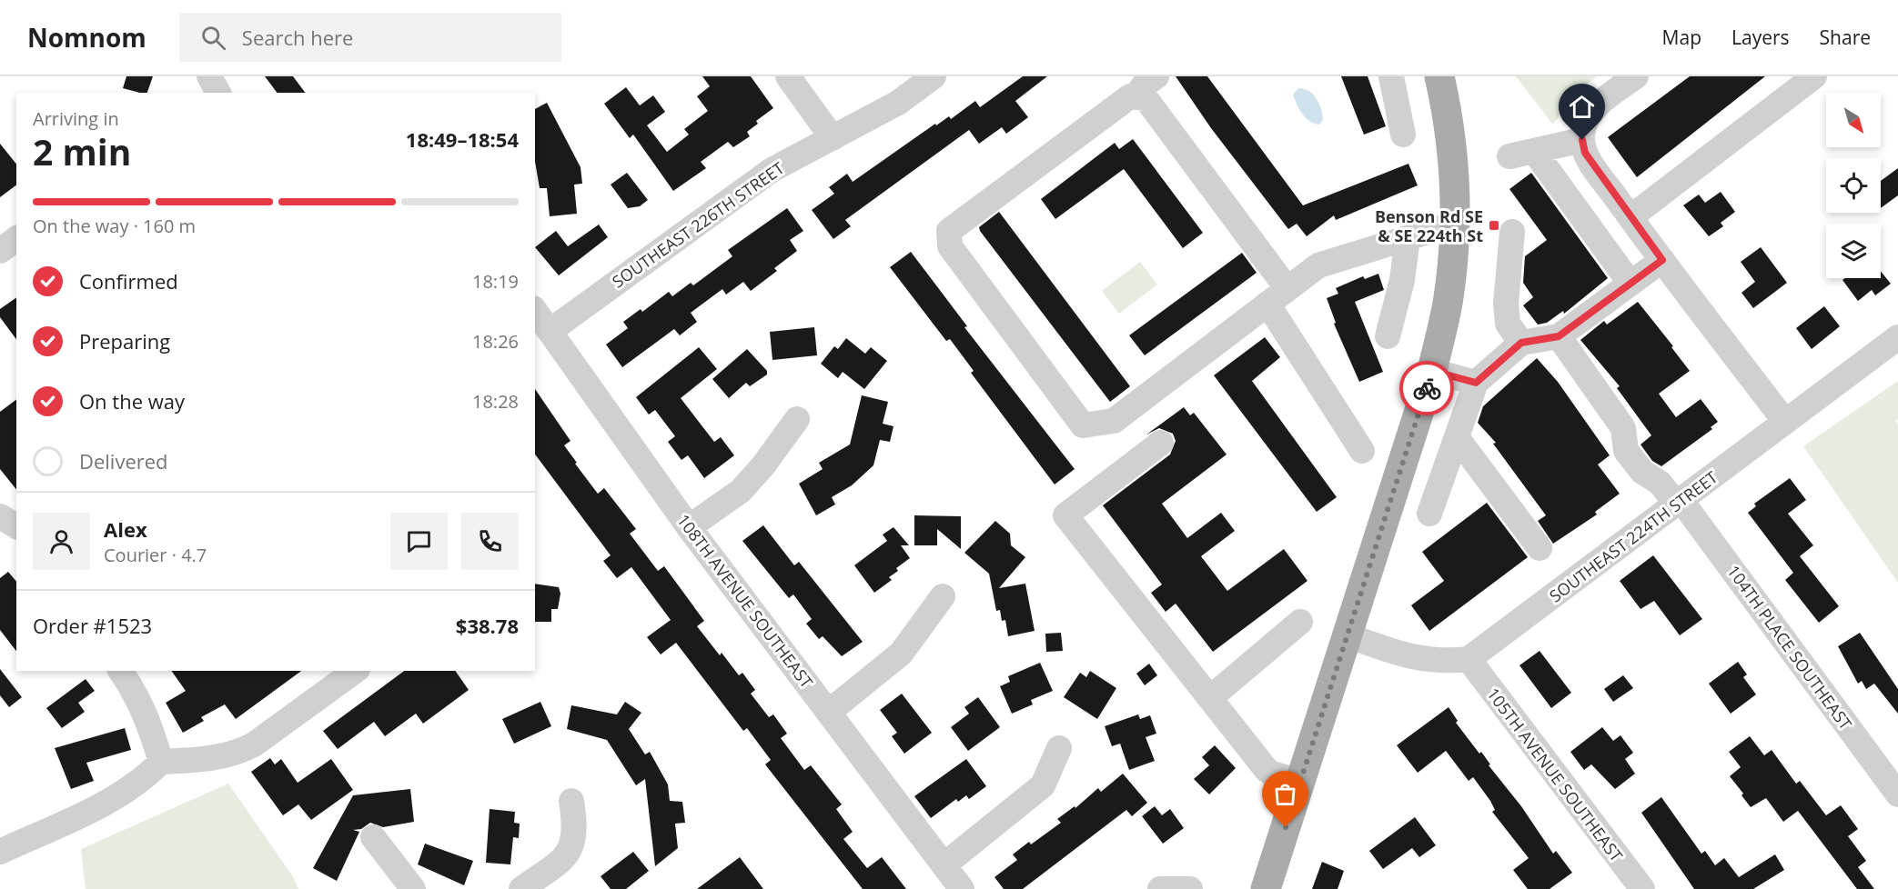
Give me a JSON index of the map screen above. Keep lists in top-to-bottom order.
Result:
{
  "streets": {
    "street": [
      "SOUTHEAST 226TH STREET",
      "SOUTHEAST 224TH STREET",
      "108TH AVENUE SOUTHEAST",
      "104TH PLACE SOUTHEAST",
      "105TH AVENUE SOUTHEAST"
    ]
  },
  "crossings": [
    ["SOUTHEAST 226TH STREET", "108TH AVENUE SOUTHEAST"],
    ["SOUTHEAST 224TH STREET", "104TH PLACE SOUTHEAST"],
    ["SOUTHEAST 224TH STREET", "105TH AVENUE SOUTHEAST"]
  ],
  "places": {
    "transit": ["Benson Rd SE & SE 224th St"]
  },
  "north": "bottom right",
  "page": {
    "header": "Nomnom",
    "search": "Search here",
    "nav": ["Map", "Layers", "Share"],
    "heading": ["2 min", "Arriving in", "18:49–18:54"],
    "panel": [
      "Alex",
      "Courier · 4.7",
      "Order #1523",
      "$38.78"
    ],
    "bar": "On the way · 160 m",
    "list": [
      ["Confirmed", "18:19"],
      ["Preparing", "18:26"],
      ["On the way", "18:28"],
      "Delivered"
    ]
  }
}
